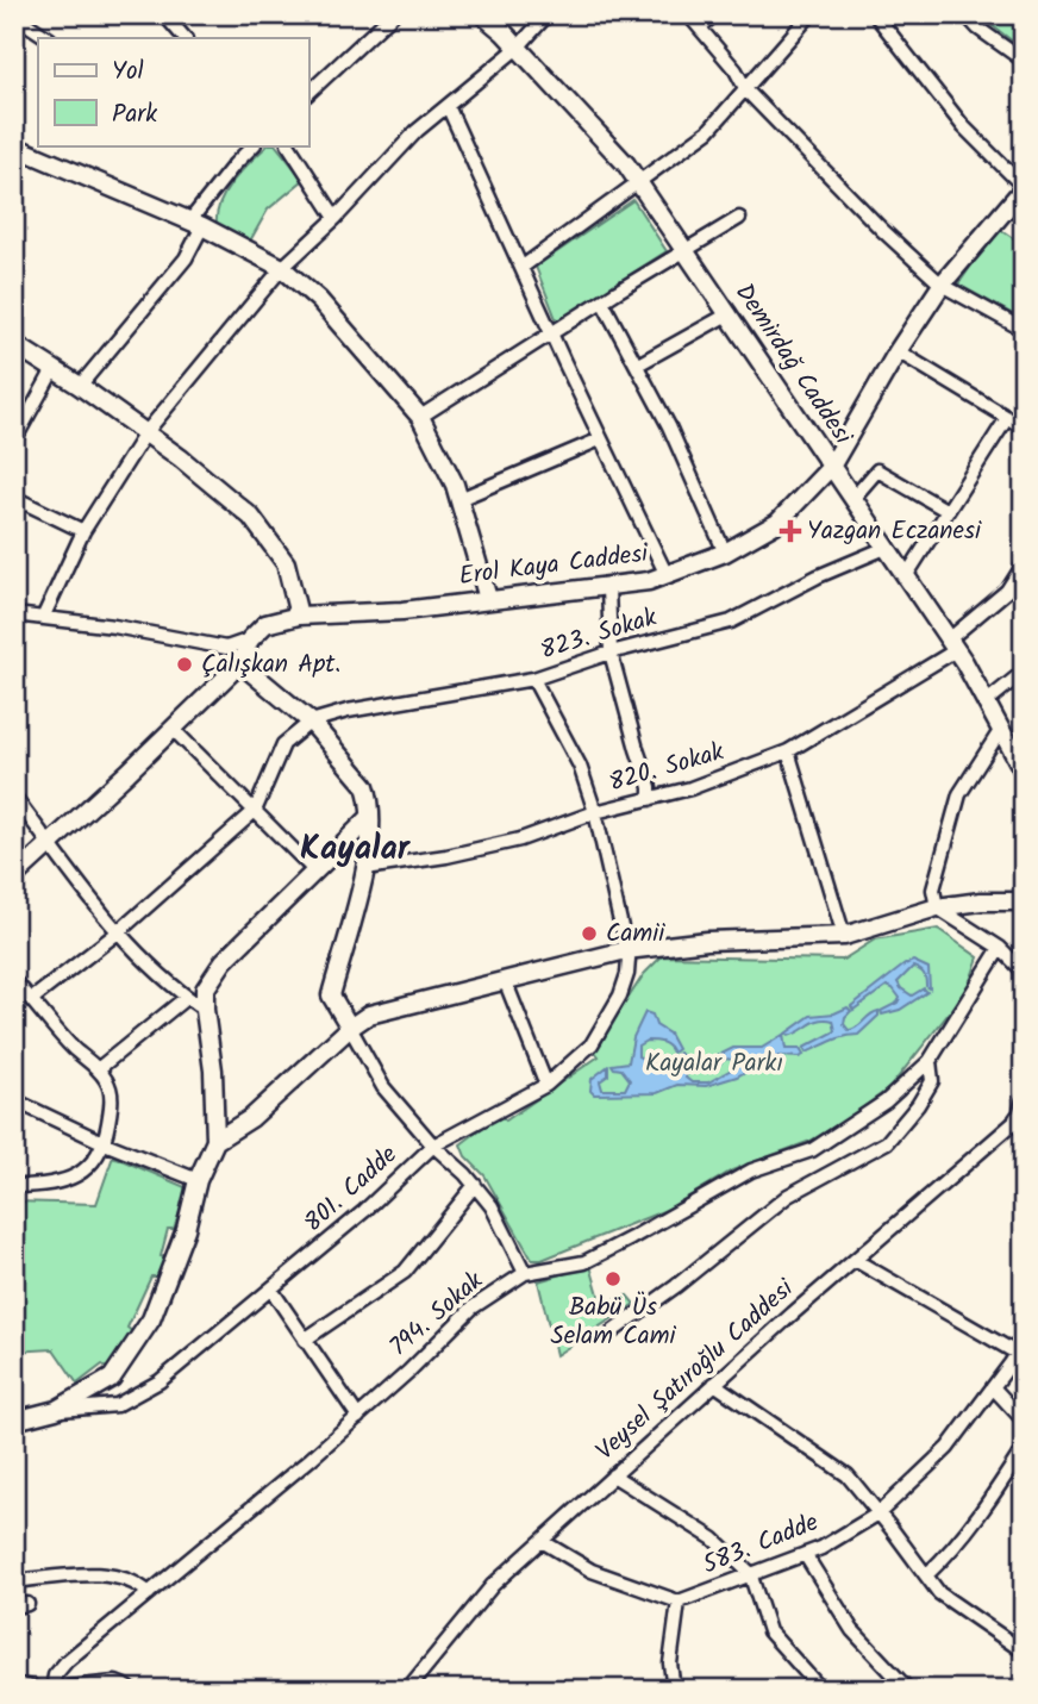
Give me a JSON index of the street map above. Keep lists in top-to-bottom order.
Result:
{
  "streets": {
    "street": [
      "Demirdağ Caddesi",
      "Erol Kaya Caddesi",
      "823. Sokak",
      "820. Sokak",
      "801. Cadde",
      "794. Sokak",
      "Veysel Şatıroğlu Caddesi",
      "583. Cadde"
    ]
  },
  "crossings": [
    ["Demirdağ Caddesi", "Erol Kaya Caddesi"],
    ["Demirdağ Caddesi", "823. Sokak"],
    ["Demirdağ Caddesi", "820. Sokak"],
    ["823. Sokak", "801. Cadde"],
    ["820. Sokak", "801. Cadde"],
    ["Veysel Şatıroğlu Caddesi", "583. Cadde"]
  ],
  "districts": ["Kayalar"],
  "parks": ["Kayalar Parkı"],
  "places": {
    "health": ["Yazgan Eczanesi"],
    "other": ["Çalışkan Apt.", "Camii", "Babü Üs Selam Cami"]
  },
  "legend": ["Yol", "Park"]
}
